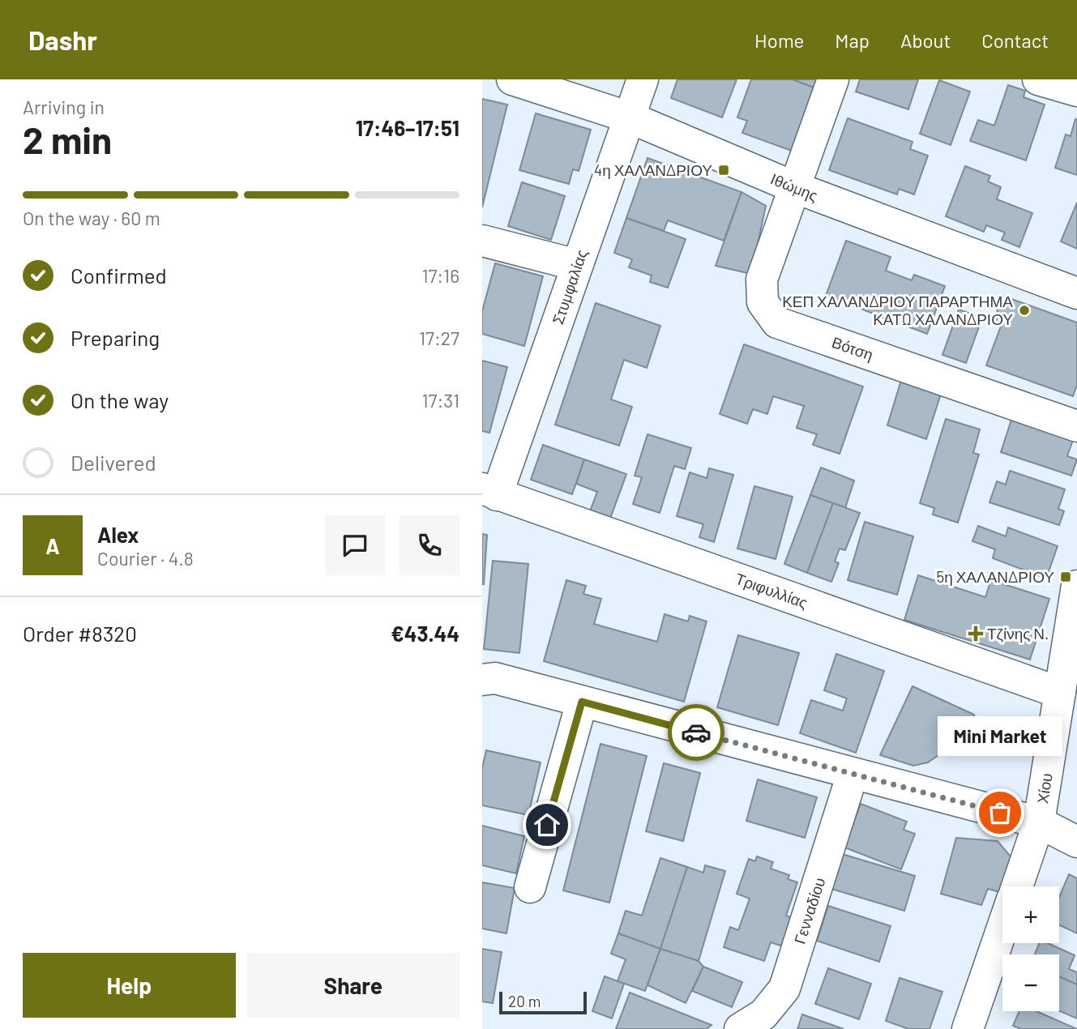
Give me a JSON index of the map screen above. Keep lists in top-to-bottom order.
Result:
{
  "streets": {
    "street": [
      "Ιθώμης",
      "Στυμφαλίας",
      "Βότση",
      "Τριφυλλίας",
      "Χίου",
      "Γενναδίου"
    ]
  },
  "crossings": [
    ["Ιθώμης", "Στυμφαλίας"],
    ["Ιθώμης", "Βότση"],
    ["Στυμφαλίας", "Τριφυλλίας"],
    ["Τριφυλλίας", "Χίου"]
  ],
  "places": {
    "transit": ["4η ΧΑΛΑΝΔΡΙΟΥ", "5η ΧΑΛΑΝΔΡΙΟΥ"],
    "other": ["ΚΕΠ ΧΑΛΑΝΔΡΙΟΥ ΠΑΡΑΡΤΗΜΑ ΚΑΤΩ ΧΑΛΑΝΔΡΙΟΥ", "Mini Market"],
    "health": ["Τζίνης Ν."]
  },
  "scale_bar": "20 m",
  "page": {
    "header": "Dashr",
    "nav": [
      "Home",
      "Map",
      "About",
      "Contact"
    ],
    "heading": ["2 min", "Arriving in", "17:46–17:51"],
    "panel": [
      "Alex",
      "Courier · 4.8",
      "Order #8320",
      "€43.44"
    ],
    "bar": "On the way · 60 m",
    "list": [
      ["Confirmed", "17:16"],
      ["Preparing", "17:27"],
      ["On the way", "17:31"],
      "Delivered"
    ],
    "round": "A",
    "bubble": "Mini Market",
    "map_buttons": ["+", "−"],
    "buttons": ["Help", "Share"],
    "scale": "20 m"
  }
}
